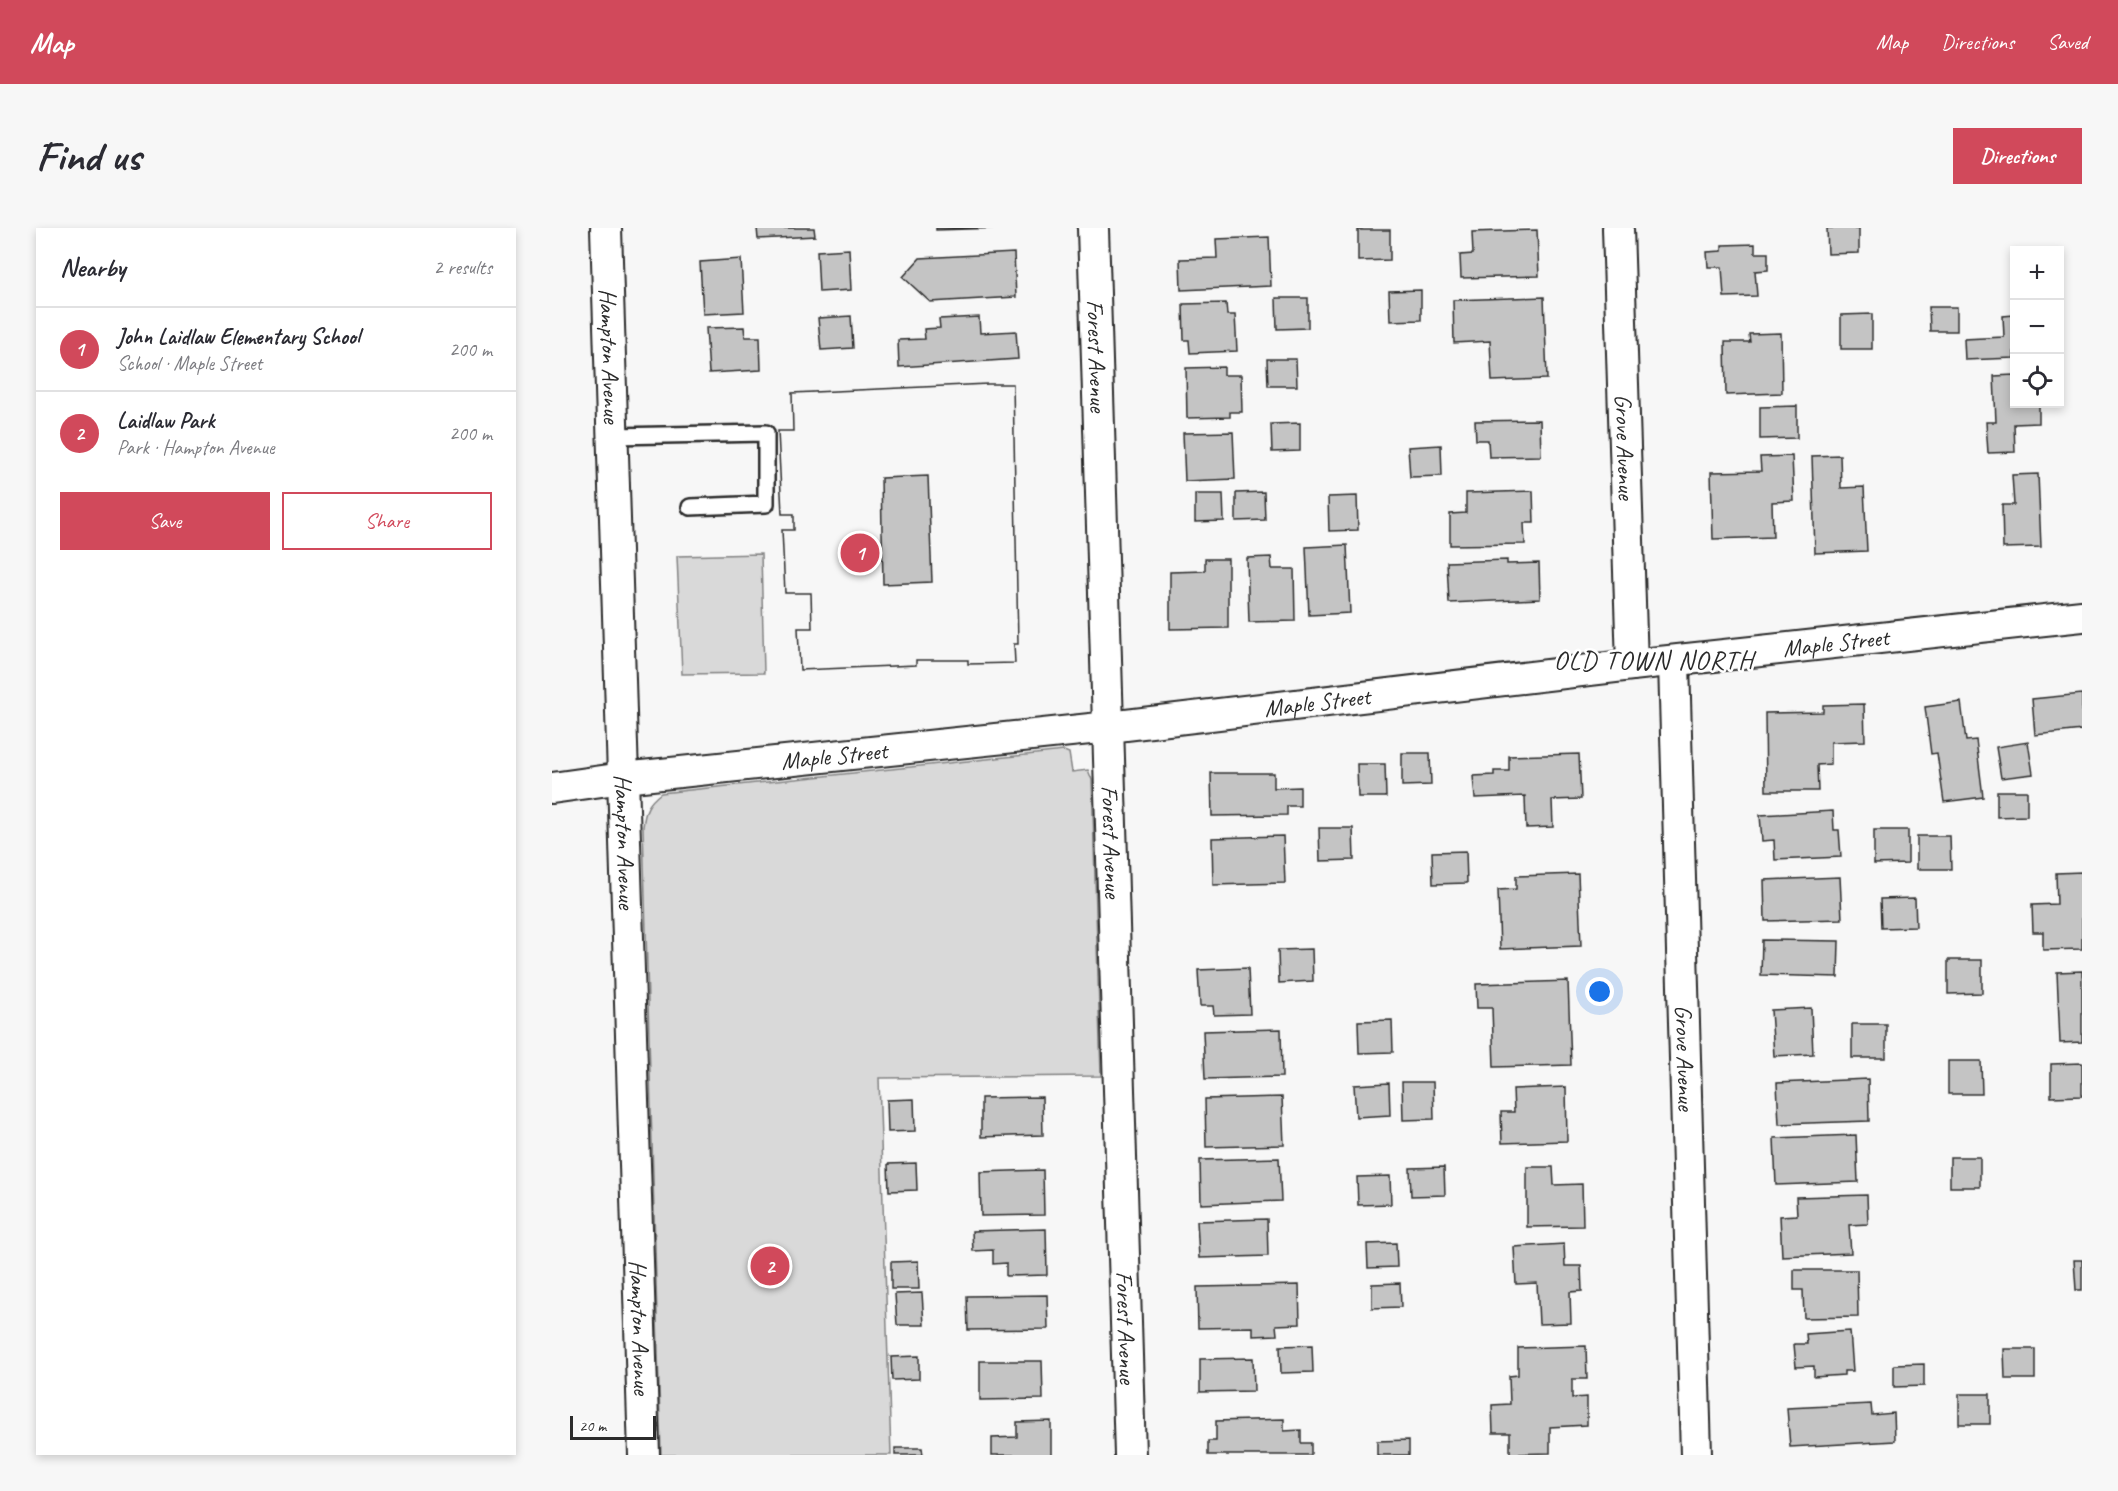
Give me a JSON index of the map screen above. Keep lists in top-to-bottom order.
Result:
{
  "streets": {
    "street": [
      "Hampton Avenue",
      "Forest Avenue",
      "Grove Avenue",
      "Maple Street"
    ]
  },
  "crossings": [
    ["Hampton Avenue", "Maple Street"],
    ["Forest Avenue", "Maple Street"],
    ["Grove Avenue", "Maple Street"]
  ],
  "districts": ["OLD TOWN NORTH"],
  "scale_bar": "20 m",
  "page": {
    "header": "Map",
    "nav": ["Map", "Directions", "Saved"],
    "buttons": [
      "Directions",
      ["Save", "Share"]
    ],
    "title": "Find us",
    "heading": ["Nearby", "2 results"],
    "map_buttons": ["+", "−"],
    "list": [
      {
        "mark": "1",
        "name": "John Laidlaw Elementary School",
        "note": "School · Maple Street",
        "value": "200 m"
      },
      {
        "mark": "2",
        "name": "Laidlaw Park",
        "note": "Park · Hampton Avenue",
        "value": "200 m"
      }
    ],
    "pins": ["1", "2"],
    "scale": "20 m"
  }
}
